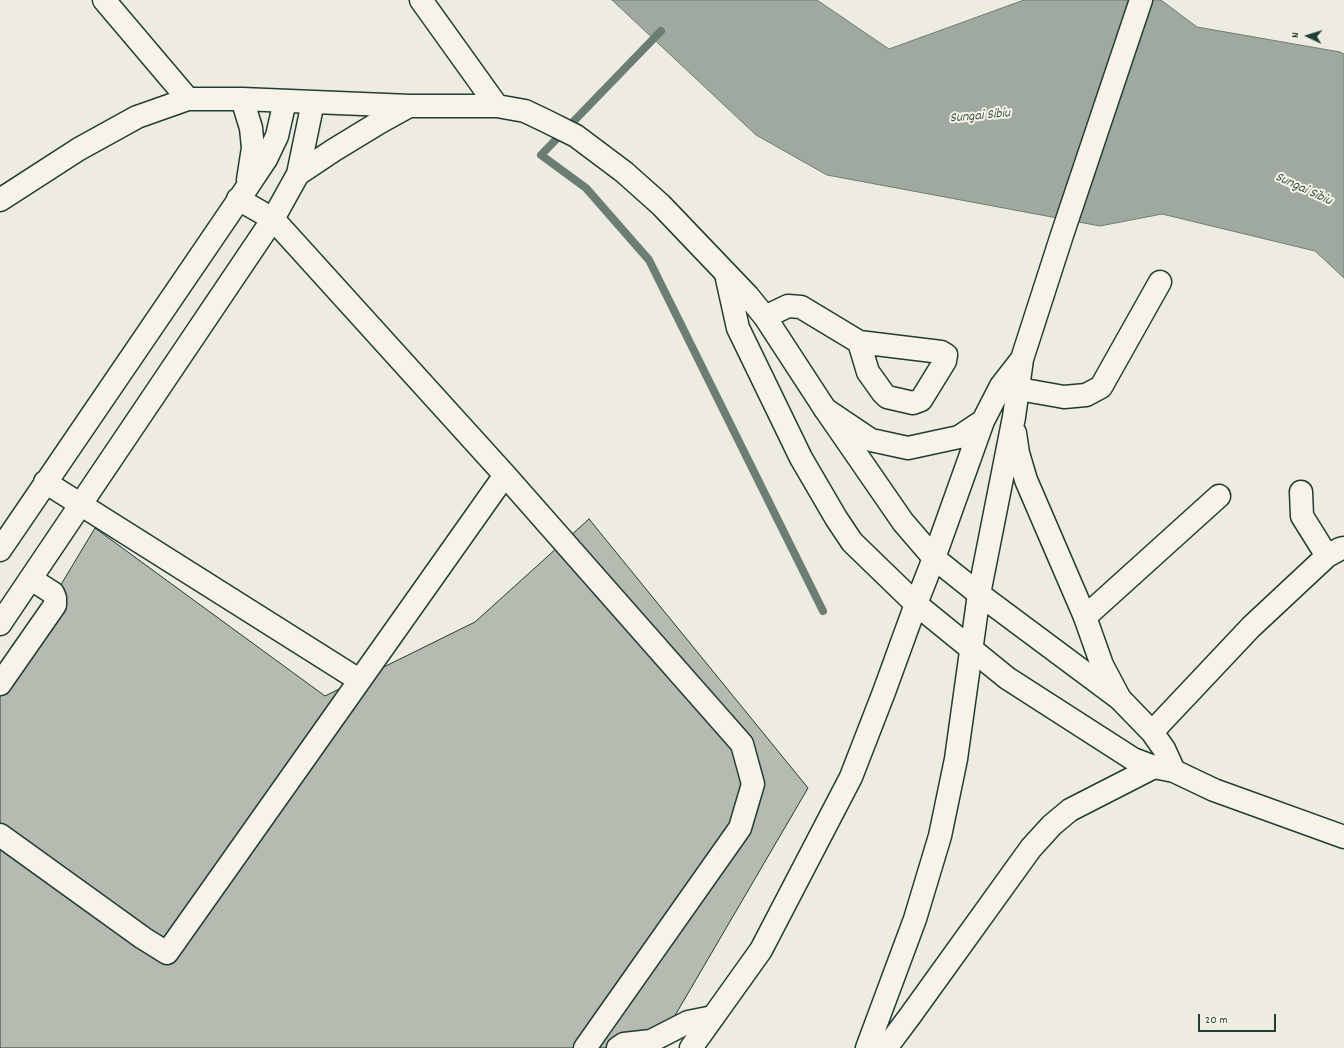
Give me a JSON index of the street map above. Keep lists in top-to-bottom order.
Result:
{
  "water": ["Sungai Sibiu"],
  "scale_bar": "20 m",
  "north": "left"
}
